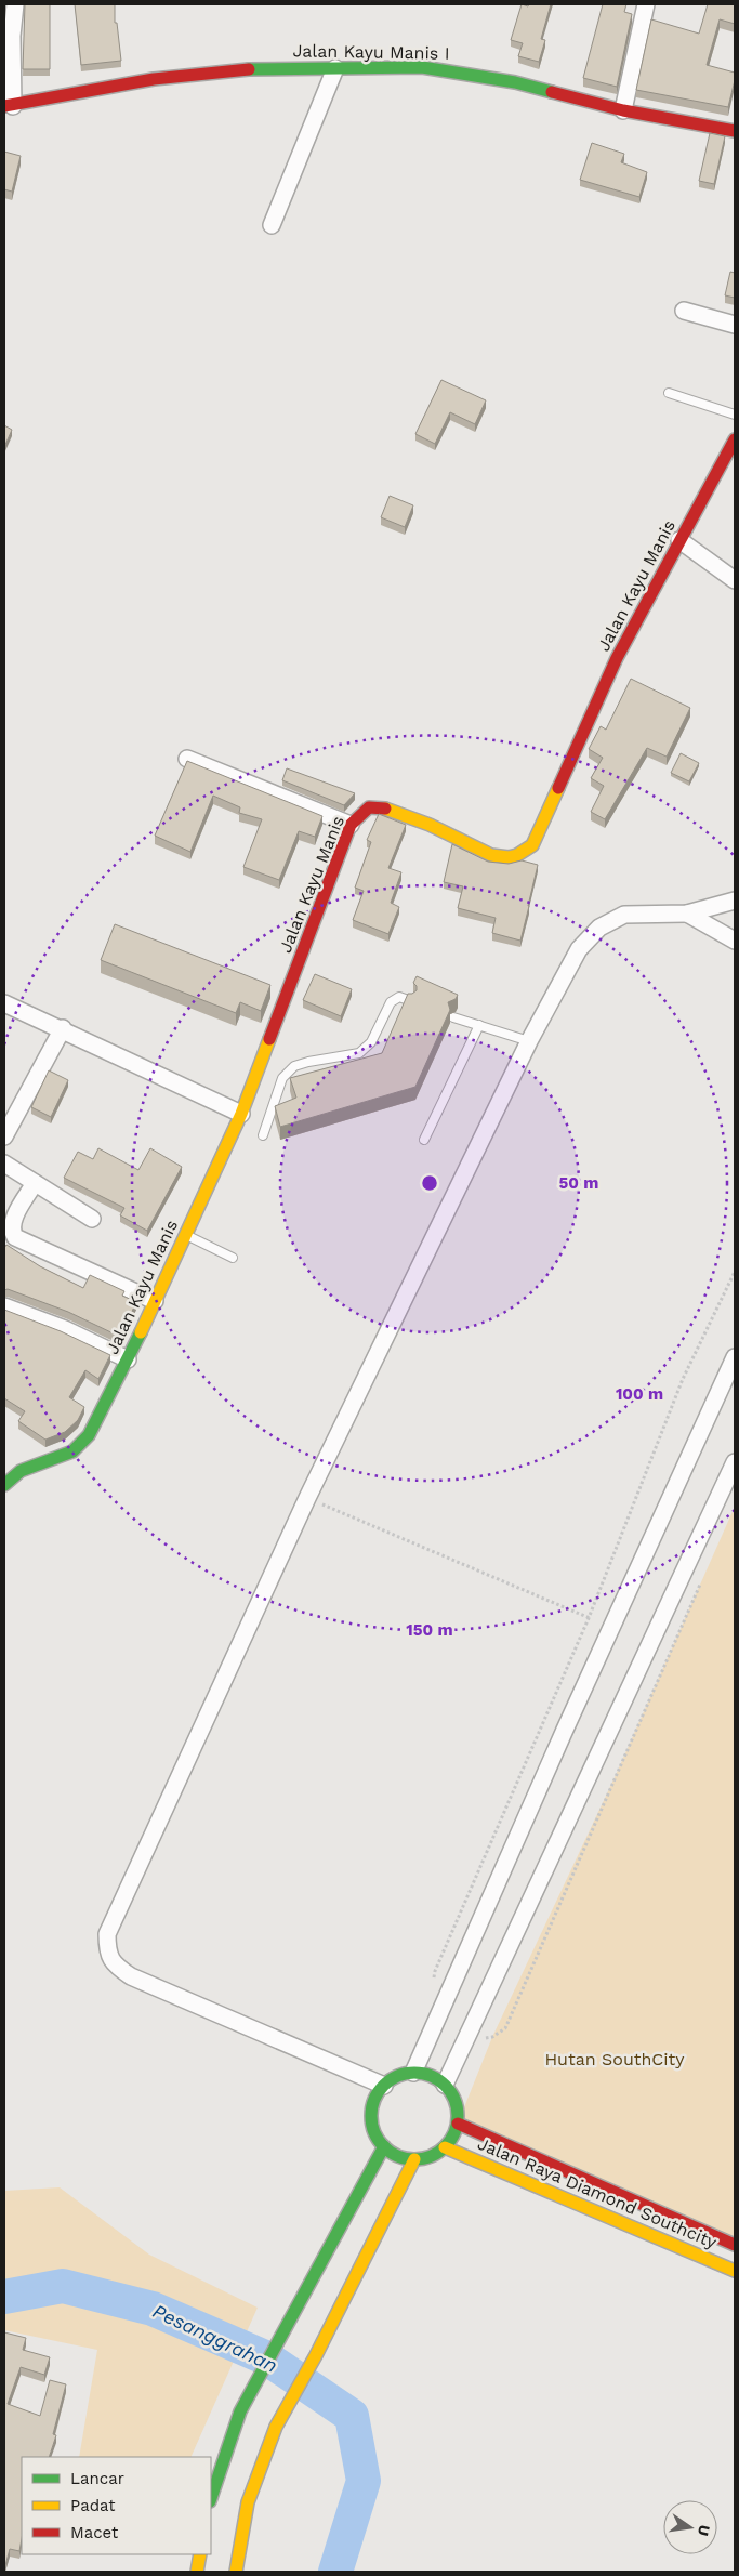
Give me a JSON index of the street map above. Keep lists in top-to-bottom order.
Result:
{
  "streets": {
    "street": ["Jalan Kayu Manis I", "Jalan Kayu Manis", "Jalan Raya Diamond Southcity"]
  },
  "water": ["Pesanggrahan"],
  "parks": ["Hutan SouthCity"],
  "legend": ["Lancar", "Padat", "Macet"],
  "north": "right",
  "rings": ["50 m", "100 m", "150 m"]
}
